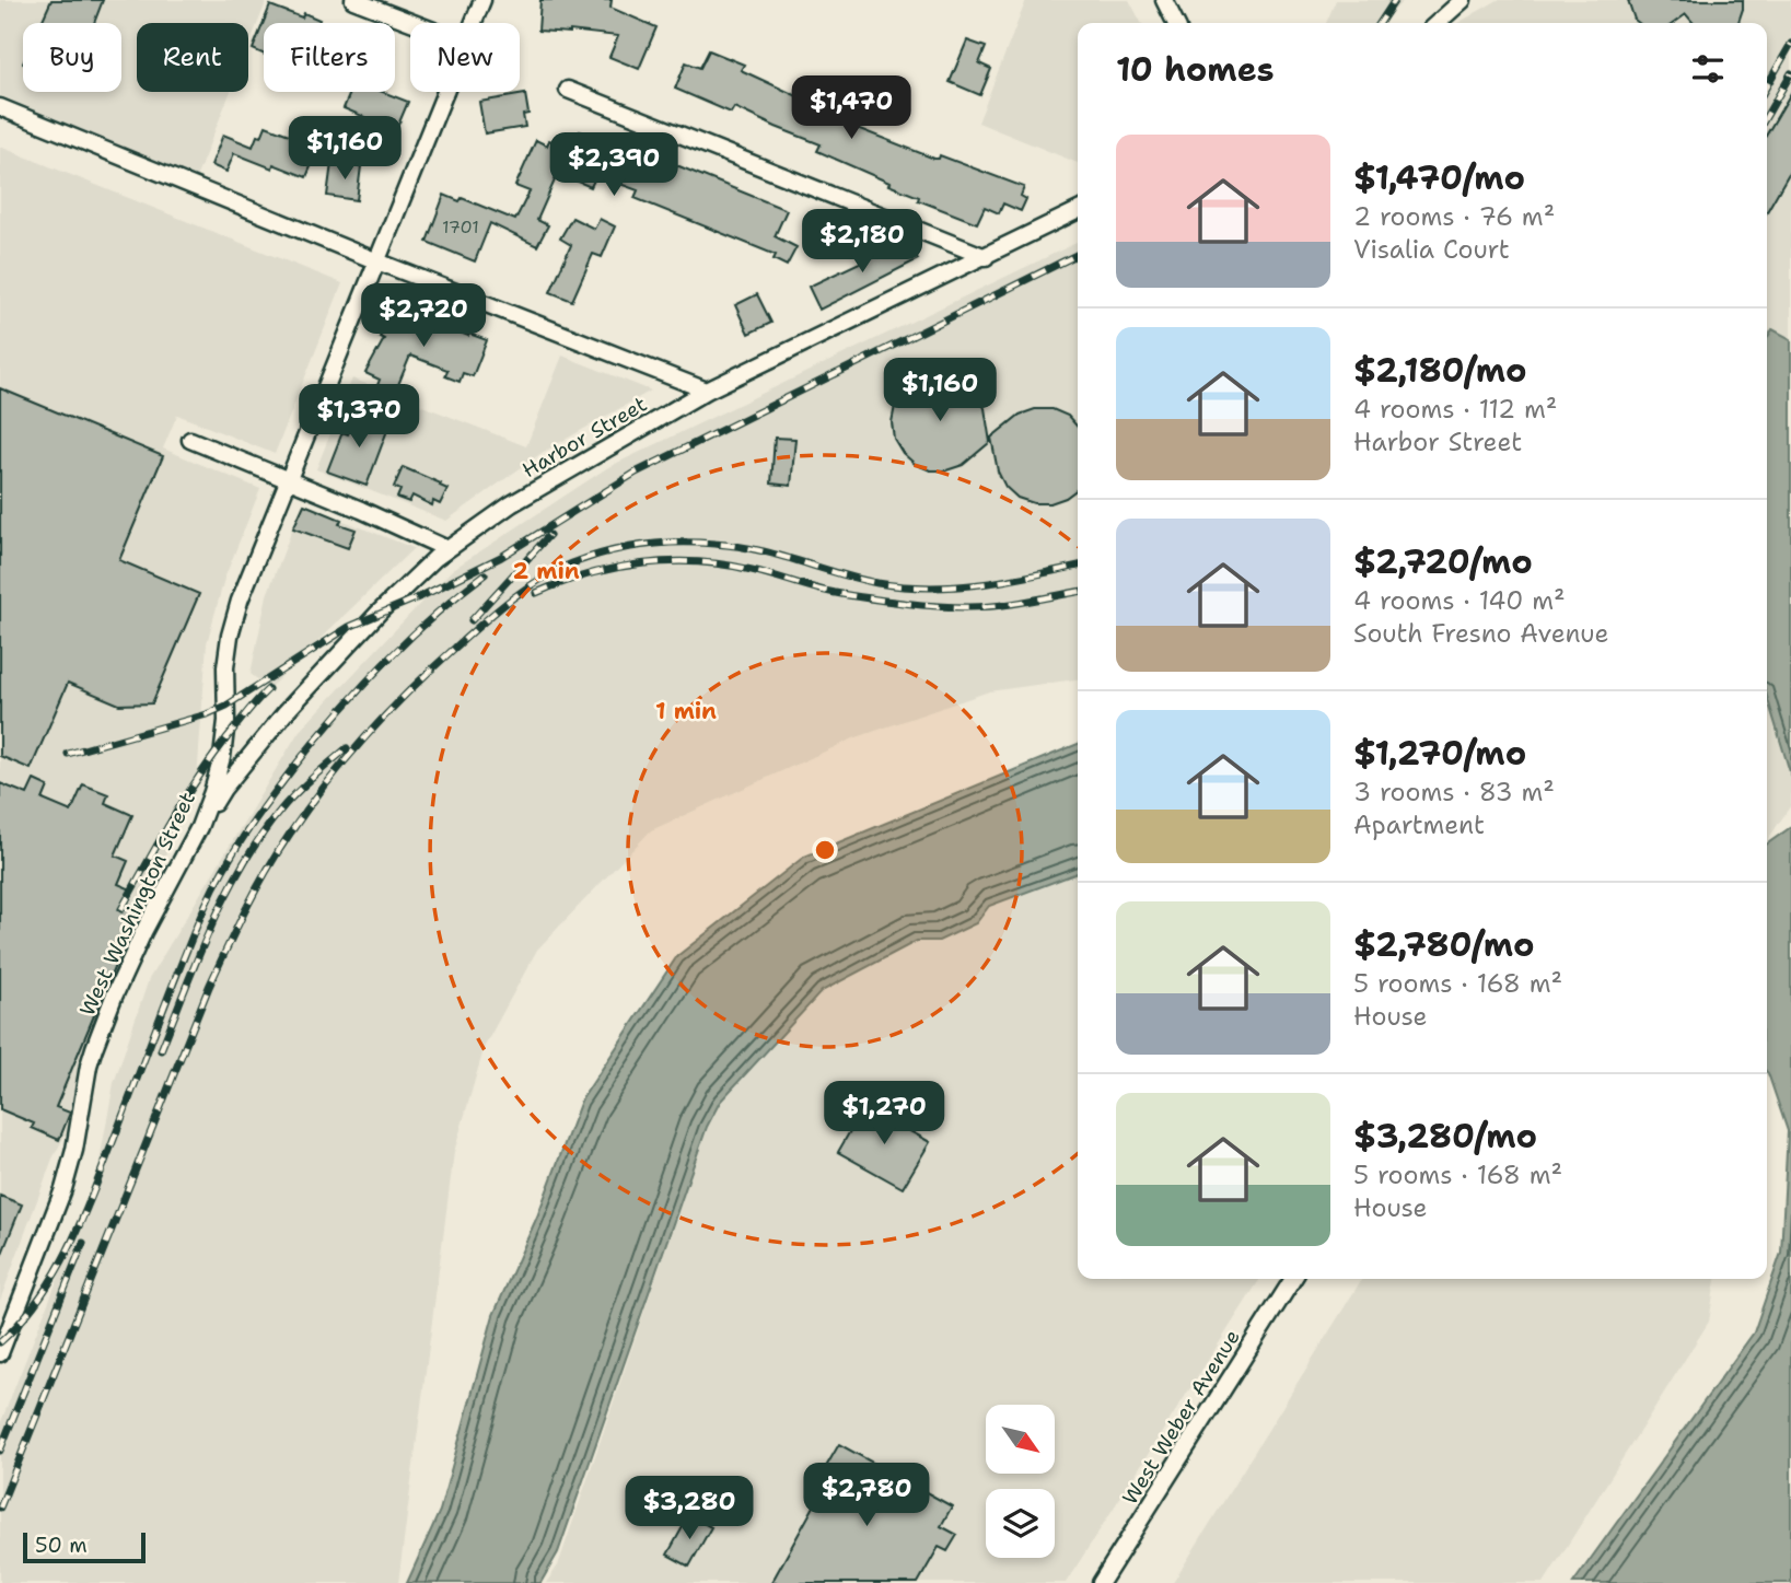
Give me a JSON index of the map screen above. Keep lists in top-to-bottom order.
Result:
{
  "streets": {
    "street": ["Harbor Street", "West Washington Street", "West Weber Avenue"]
  },
  "crossings": [
    ["Harbor Street", "West Washington Street"]
  ],
  "house_numbers": ["1701"],
  "scale_bar": "50 m",
  "north": "bottom right",
  "page": {
    "chip": [
      "Buy",
      "Rent",
      "Filters",
      "New"
    ],
    "heading": "10 homes",
    "price": [
      "$1,470",
      "$1,160",
      "$2,390",
      "$2,180",
      "$2,720",
      "$1,160",
      "$1,370",
      "$1,270",
      "$2,780",
      "$3,280"
    ],
    "list": [
      {
        "name": "$1,470/mo",
        "note": "2 rooms · 76 m² · Visalia Court"
      },
      {
        "name": "$2,180/mo",
        "note": "4 rooms · 112 m² · Harbor Street"
      },
      {
        "name": "$2,720/mo",
        "note": "4 rooms · 140 m² · South Fresno Avenue"
      },
      {
        "name": "$1,270/mo",
        "note": "3 rooms · 83 m² · Apartment"
      },
      {
        "name": "$2,780/mo",
        "note": "5 rooms · 168 m² · House"
      },
      {
        "name": "$3,280/mo",
        "note": "5 rooms · 168 m² · House"
      }
    ],
    "scale": "50 m"
  },
  "rings": ["2 min", "1 min"]
}
